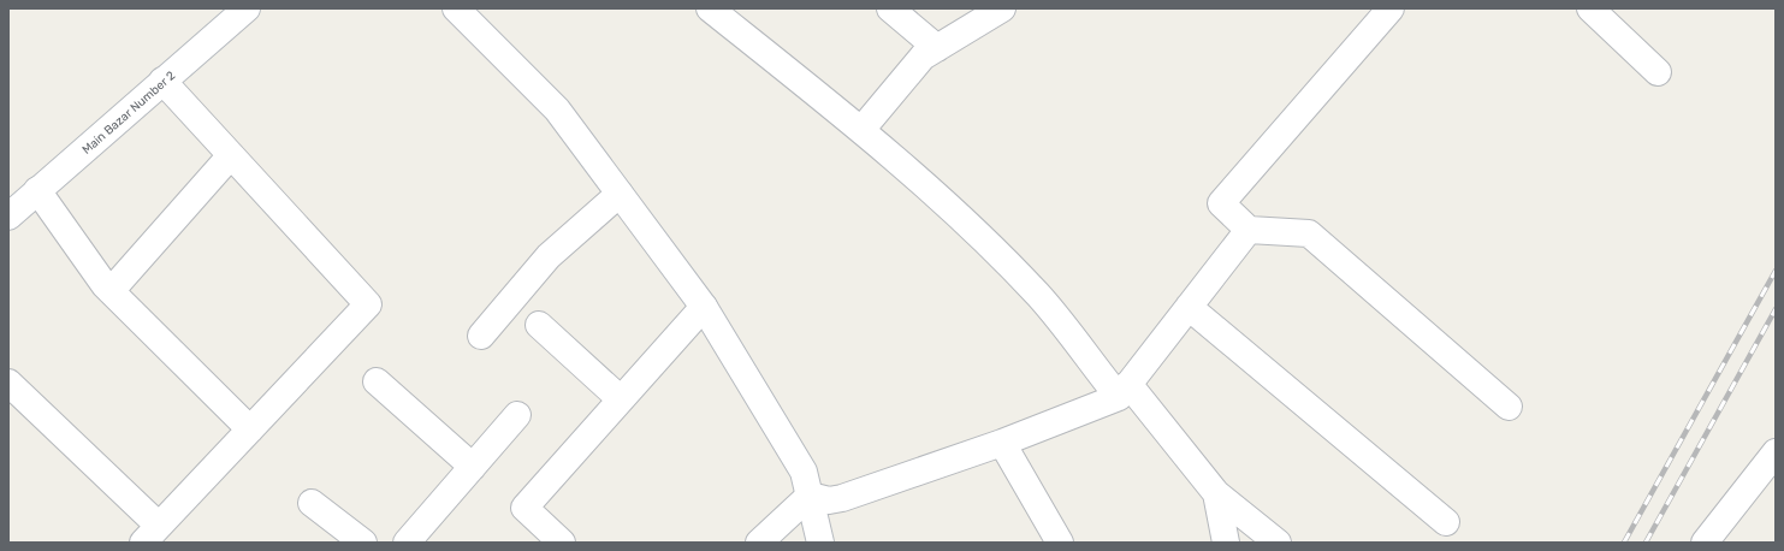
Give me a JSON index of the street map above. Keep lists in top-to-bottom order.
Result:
{
  "streets": {
    "street": ["Main Bazar Number 2"]
  }
}
